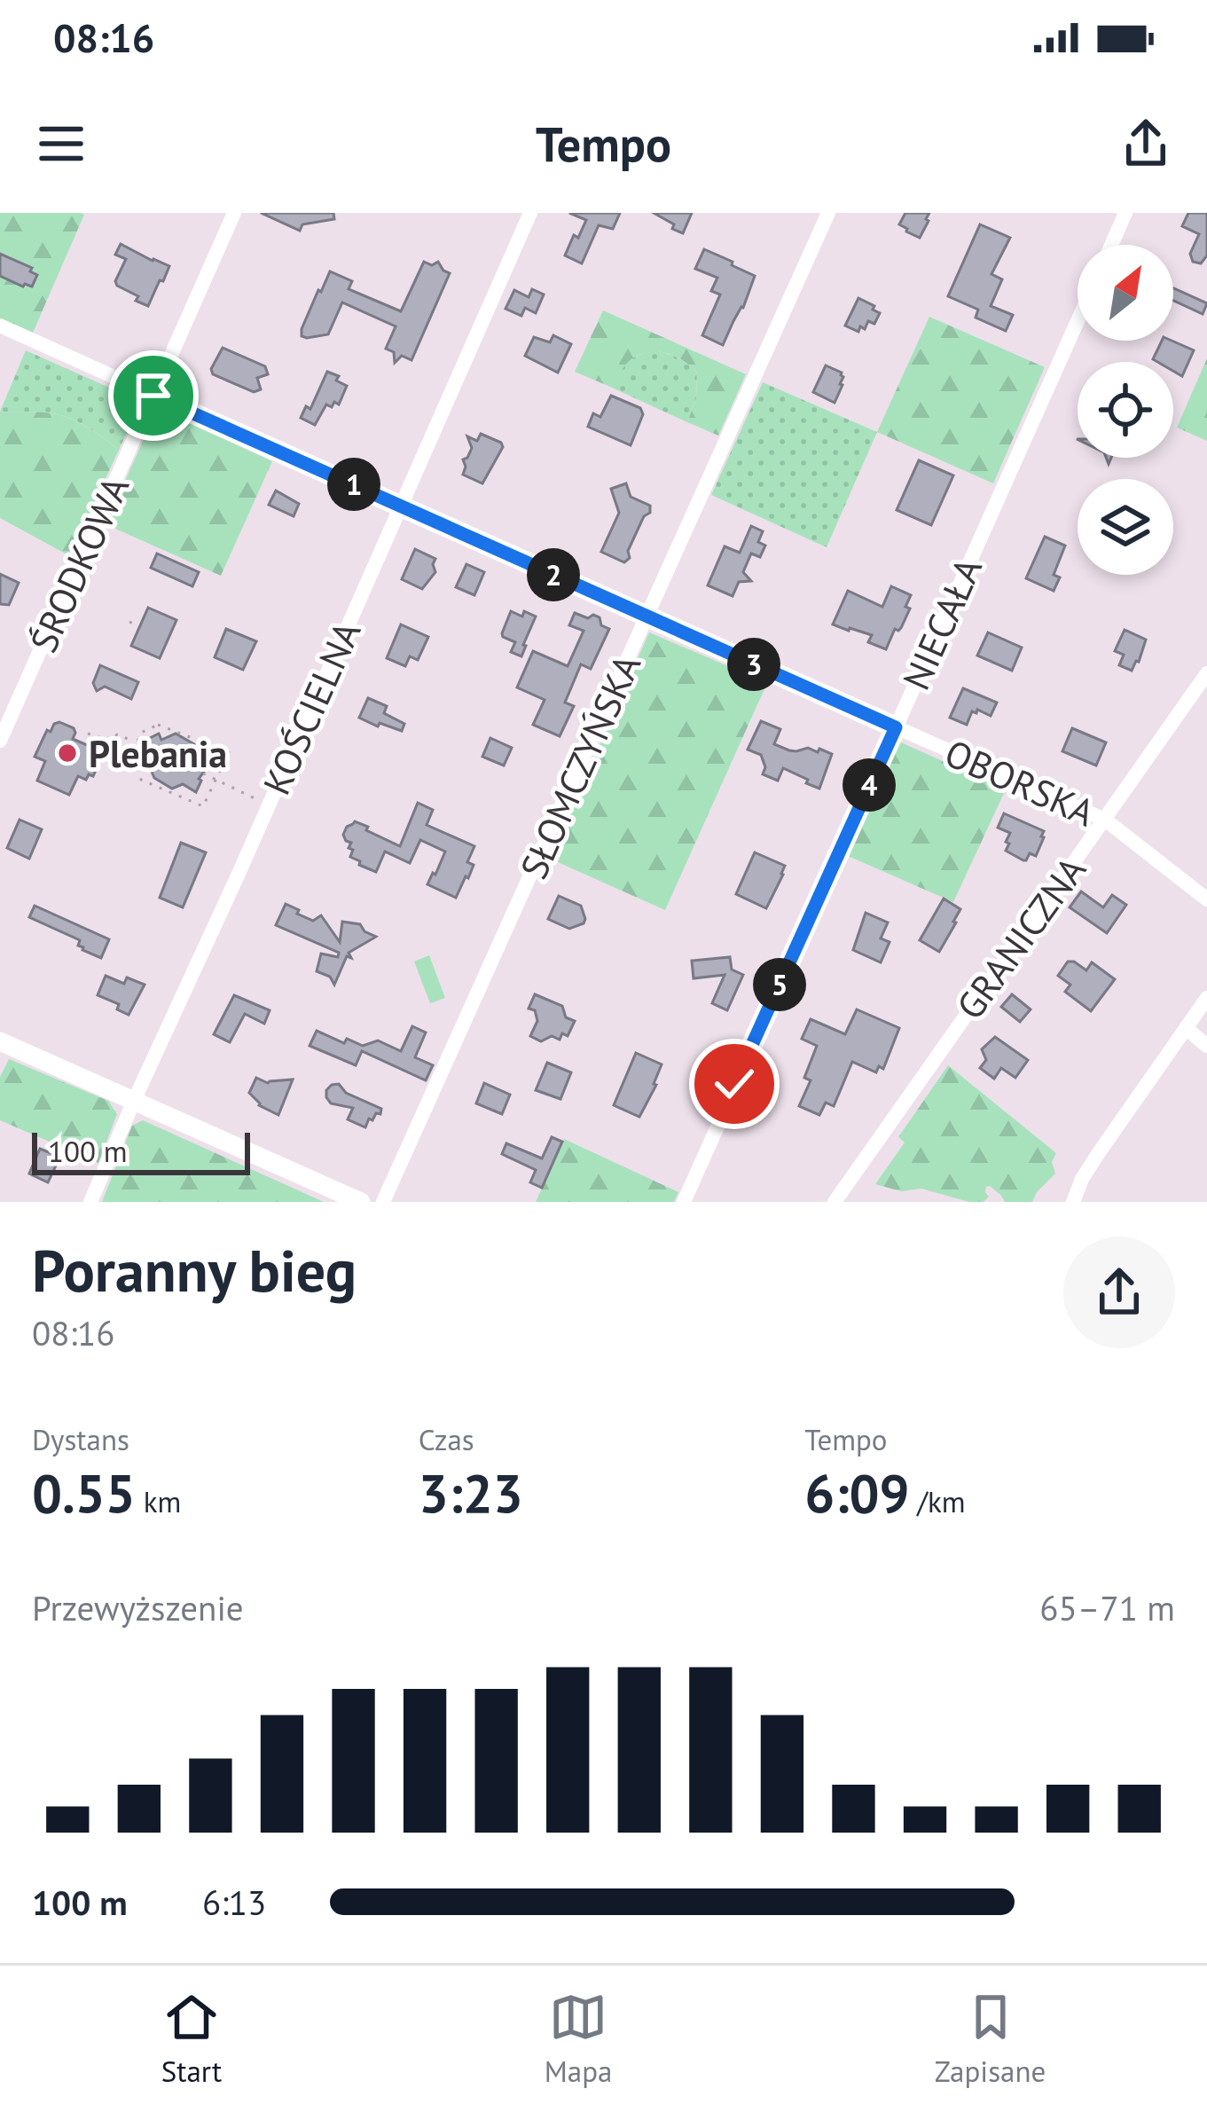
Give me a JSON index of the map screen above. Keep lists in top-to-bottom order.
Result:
{
  "streets": {
    "street": [
      "ŚRODKOWA",
      "NIECAŁA",
      "KOŚCIELNA",
      "SŁOMCZYŃSKA",
      "OBORSKA",
      "GRANICZNA"
    ]
  },
  "crossings": [
    ["ŚRODKOWA", "OBORSKA"],
    ["NIECAŁA", "OBORSKA"],
    ["KOŚCIELNA", "OBORSKA"],
    ["SŁOMCZYŃSKA", "OBORSKA"],
    ["OBORSKA", "GRANICZNA"]
  ],
  "places": ["Plebania"],
  "scale_bar": "100 m",
  "north": "top right",
  "page": {
    "status": "08:16",
    "header": "Tempo",
    "pins": [
      "1",
      "2",
      "3",
      "4",
      "5"
    ],
    "scale": "100 m",
    "heading": ["Poranny bieg", "08:16"],
    "stats": [
      ["Dystans", "0.55 km"],
      ["Czas", "3:23"],
      ["Tempo", "6:09 /km"]
    ],
    "chart": ["Przewyższenie", "65–71 m"],
    "list": [
      {
        "name": "100 m",
        "note": "6:13"
      }
    ],
    "tabs": ["Start", "Mapa", "Zapisane"]
  }
}
